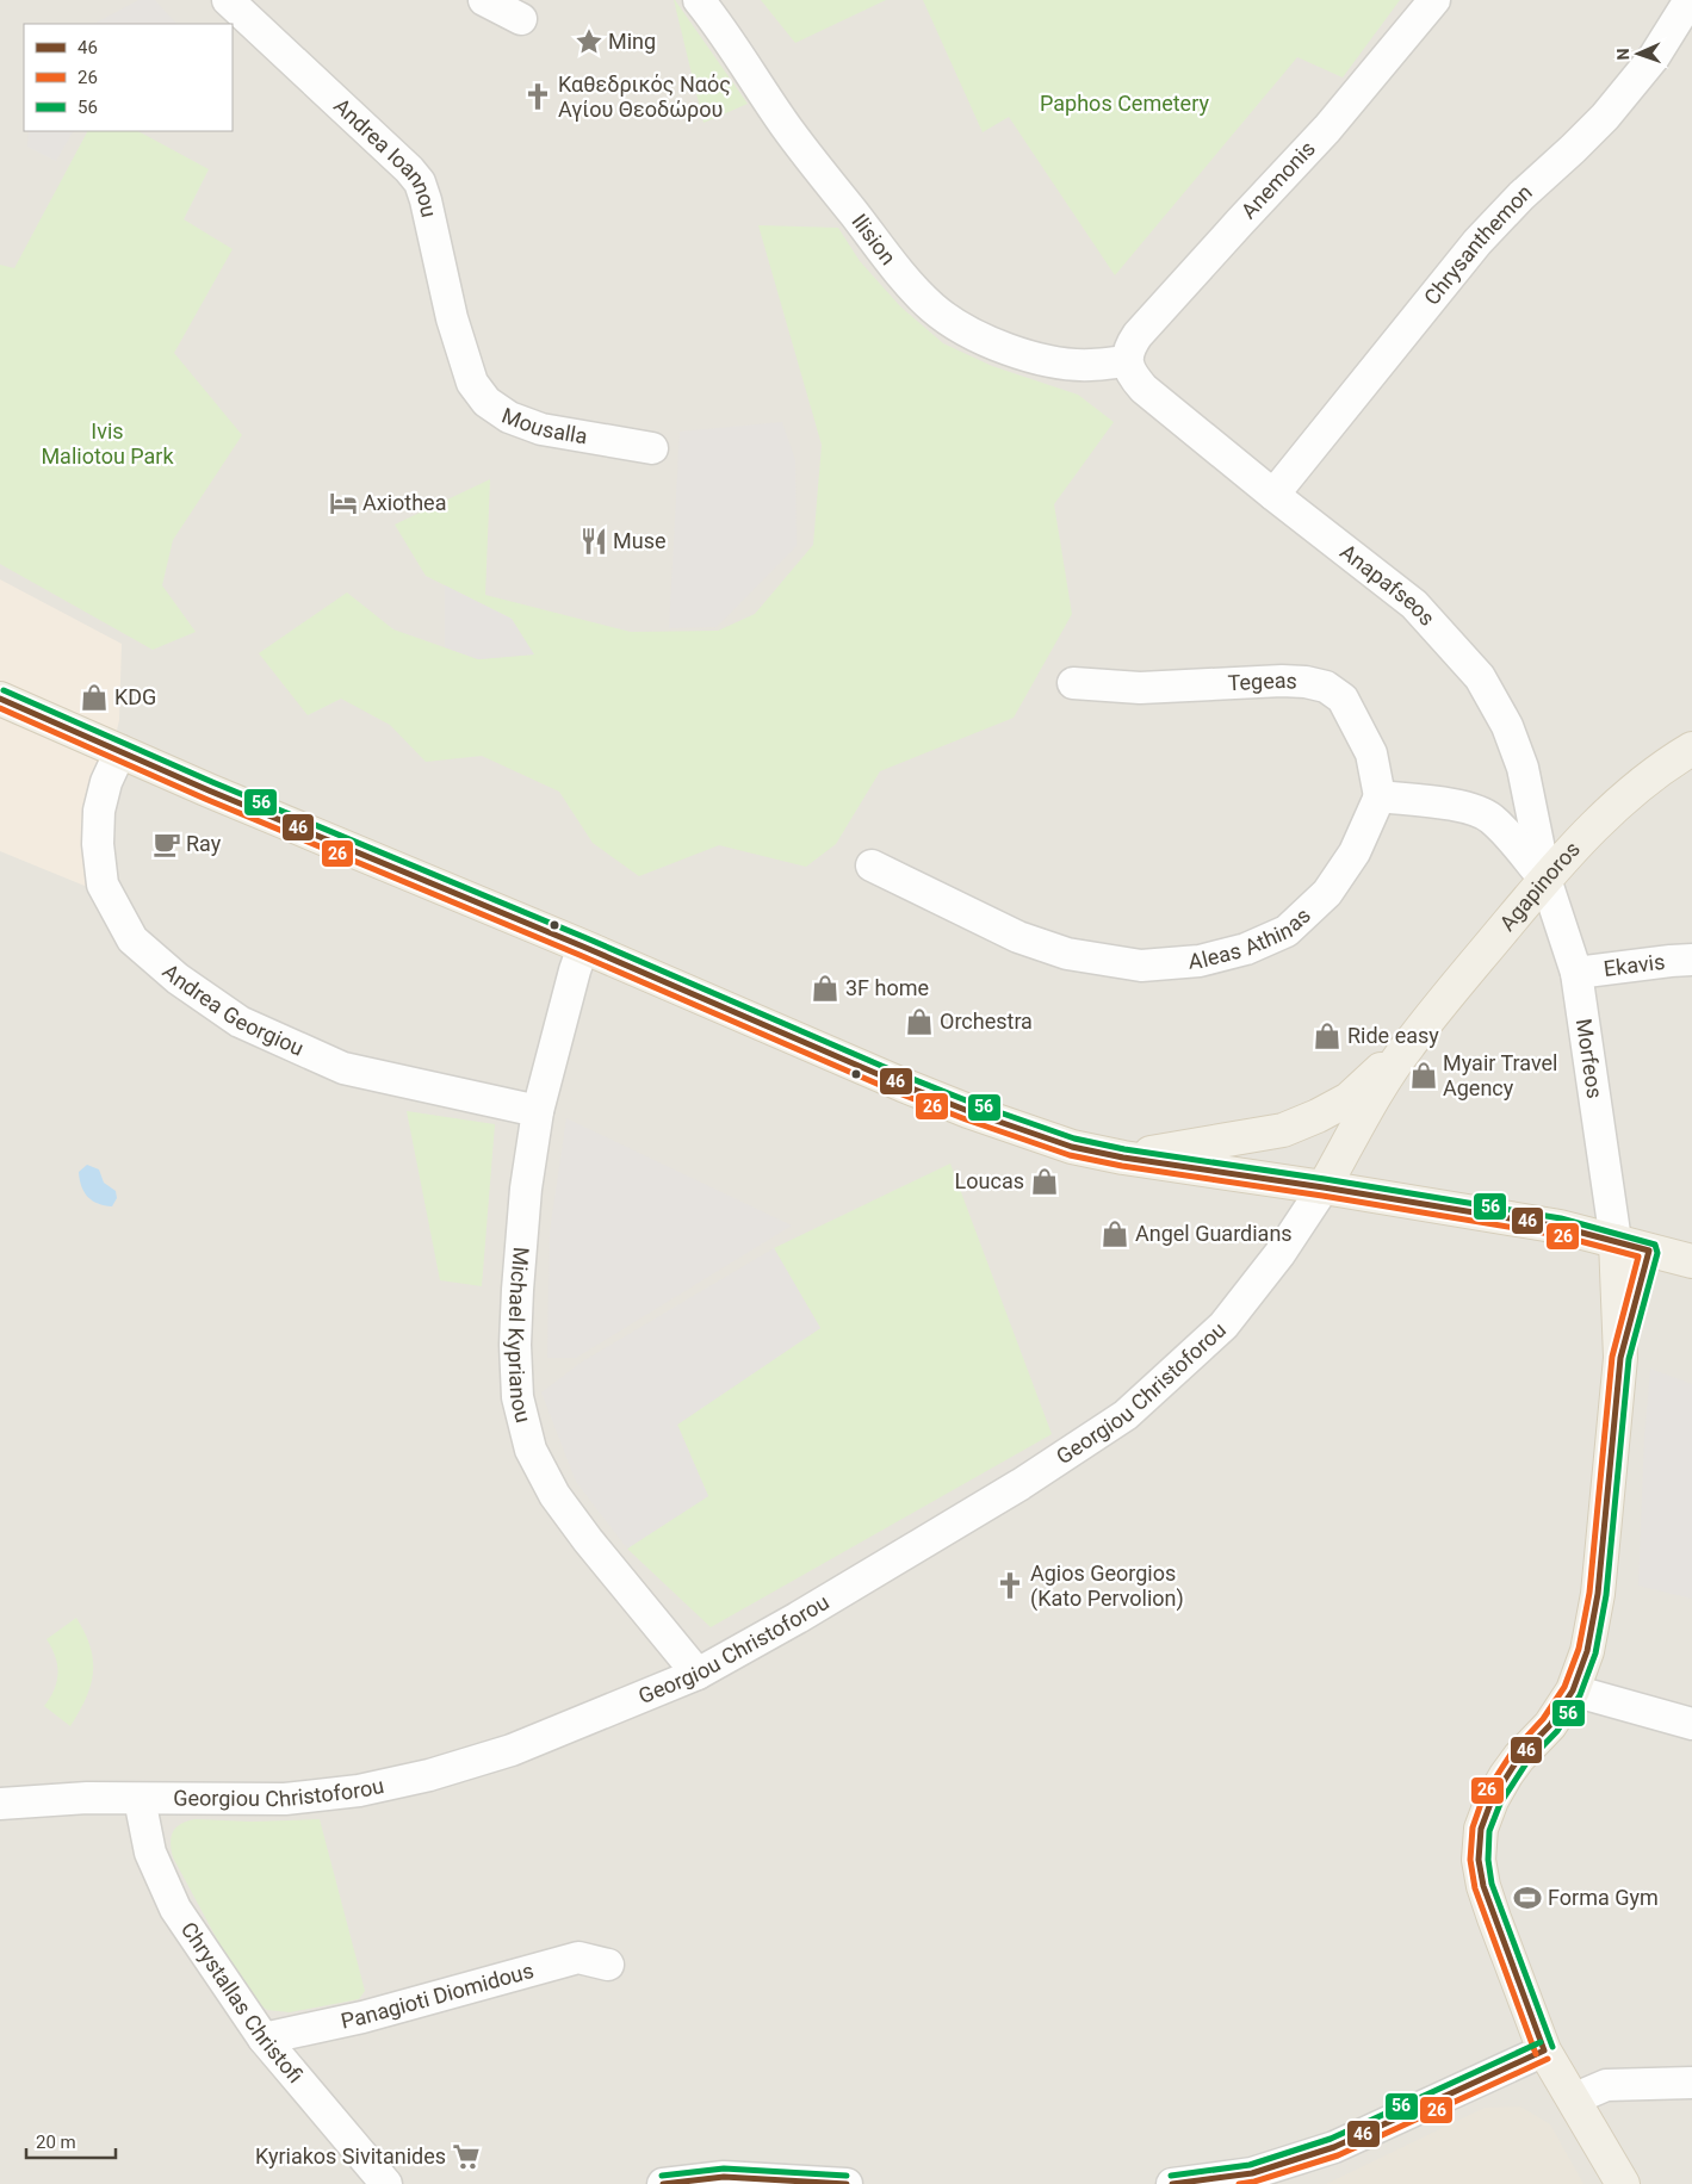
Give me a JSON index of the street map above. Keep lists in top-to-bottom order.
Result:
{
  "streets": {
    "main road": ["Agapinoros"],
    "street": [
      "Andrea Ioannou",
      "Anemonis",
      "Ilision",
      "Chrysanthemon",
      "Mousalla",
      "Anapafseos",
      "Tegeas",
      "Aleas Athinas",
      "Ekavis",
      "Andrea Georgiou",
      "Morfeos",
      "Michael Kyprianou",
      "Georgiou Christoforou",
      "Panagioti Diomidous",
      "Chrystallas Christofi"
    ]
  },
  "crossings": [
    ["Andrea Ioannou", "Mousalla"],
    ["Anemonis", "Ilision"],
    ["Anemonis", "Anapafseos"],
    ["Ilision", "Anapafseos"],
    ["Chrysanthemon", "Anapafseos"],
    ["Anapafseos", "Agapinoros"],
    ["Anapafseos", "Morfeos"],
    ["Tegeas", "Aleas Athinas"],
    ["Agapinoros", "Morfeos"],
    ["Ekavis", "Morfeos"],
    ["Andrea Georgiou", "Michael Kyprianou"],
    ["Michael Kyprianou", "Georgiou Christoforou"],
    ["Georgiou Christoforou", "Chrystallas Christofi"],
    ["Panagioti Diomidous", "Chrystallas Christofi"]
  ],
  "parks": ["Paphos Cemetery", "Ivis Maliotou Park"],
  "places": {
    "place": ["Ming"],
    "church": ["Καθεδρικός Ναός Αγίου Θεοδώρου", "Agios Georgios (Kato Pervolion)"],
    "hotel": ["Axiothea"],
    "restaurant": ["Muse"],
    "shop": [
      "KDG",
      "3F home",
      "Orchestra",
      "Ride easy",
      "Myair Travel Agency",
      "Loucas",
      "Angel Guardians"
    ],
    "cafe": ["Ray"],
    "sports": ["Forma Gym"],
    "supermarket": ["Kyriakos Sivitanides"]
  },
  "lines": ["transit line 56", "transit line 46", "transit line 26"],
  "legend": ["46", "26", "56"],
  "scale_bar": "20 m",
  "north": "left"
}
